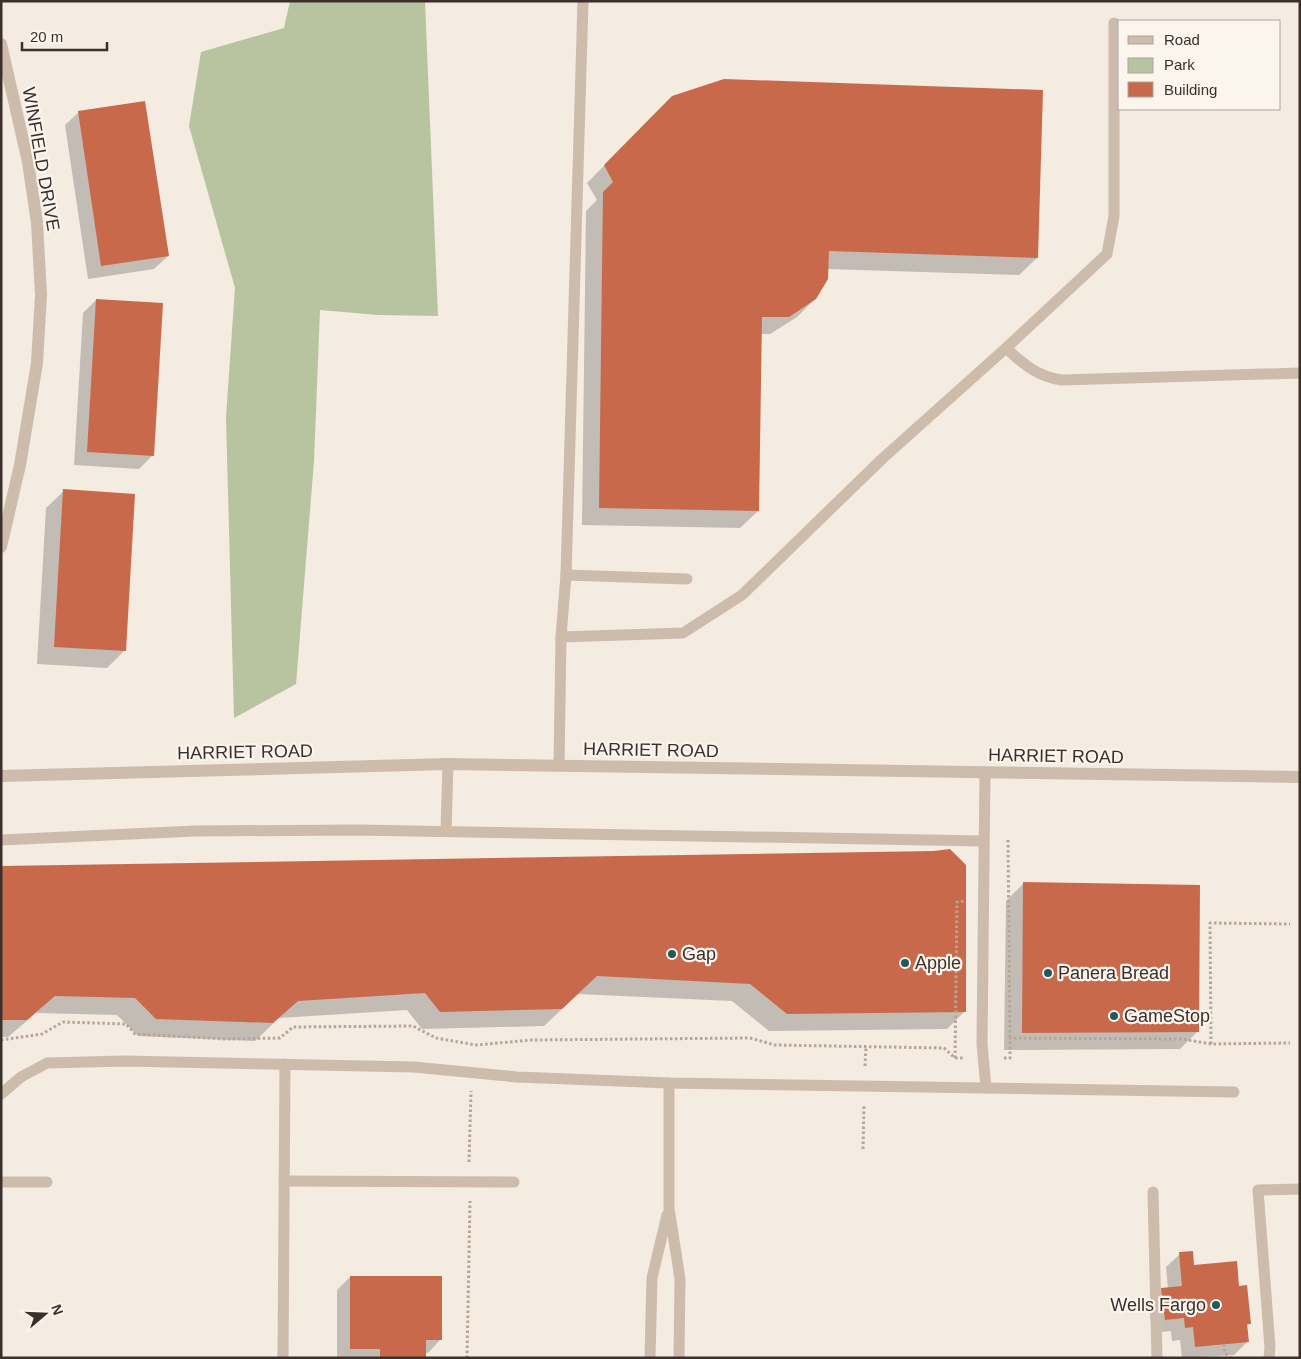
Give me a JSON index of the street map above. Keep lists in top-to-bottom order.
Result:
{
  "streets": {
    "street": ["WINFIELD DRIVE", "HARRIET ROAD"]
  },
  "places": [
    "Gap",
    "Apple",
    "Panera Bread",
    "GameStop",
    "Wells Fargo"
  ],
  "legend": ["Road", "Park", "Building"],
  "scale_bar": "20 m",
  "north": "right"
}
